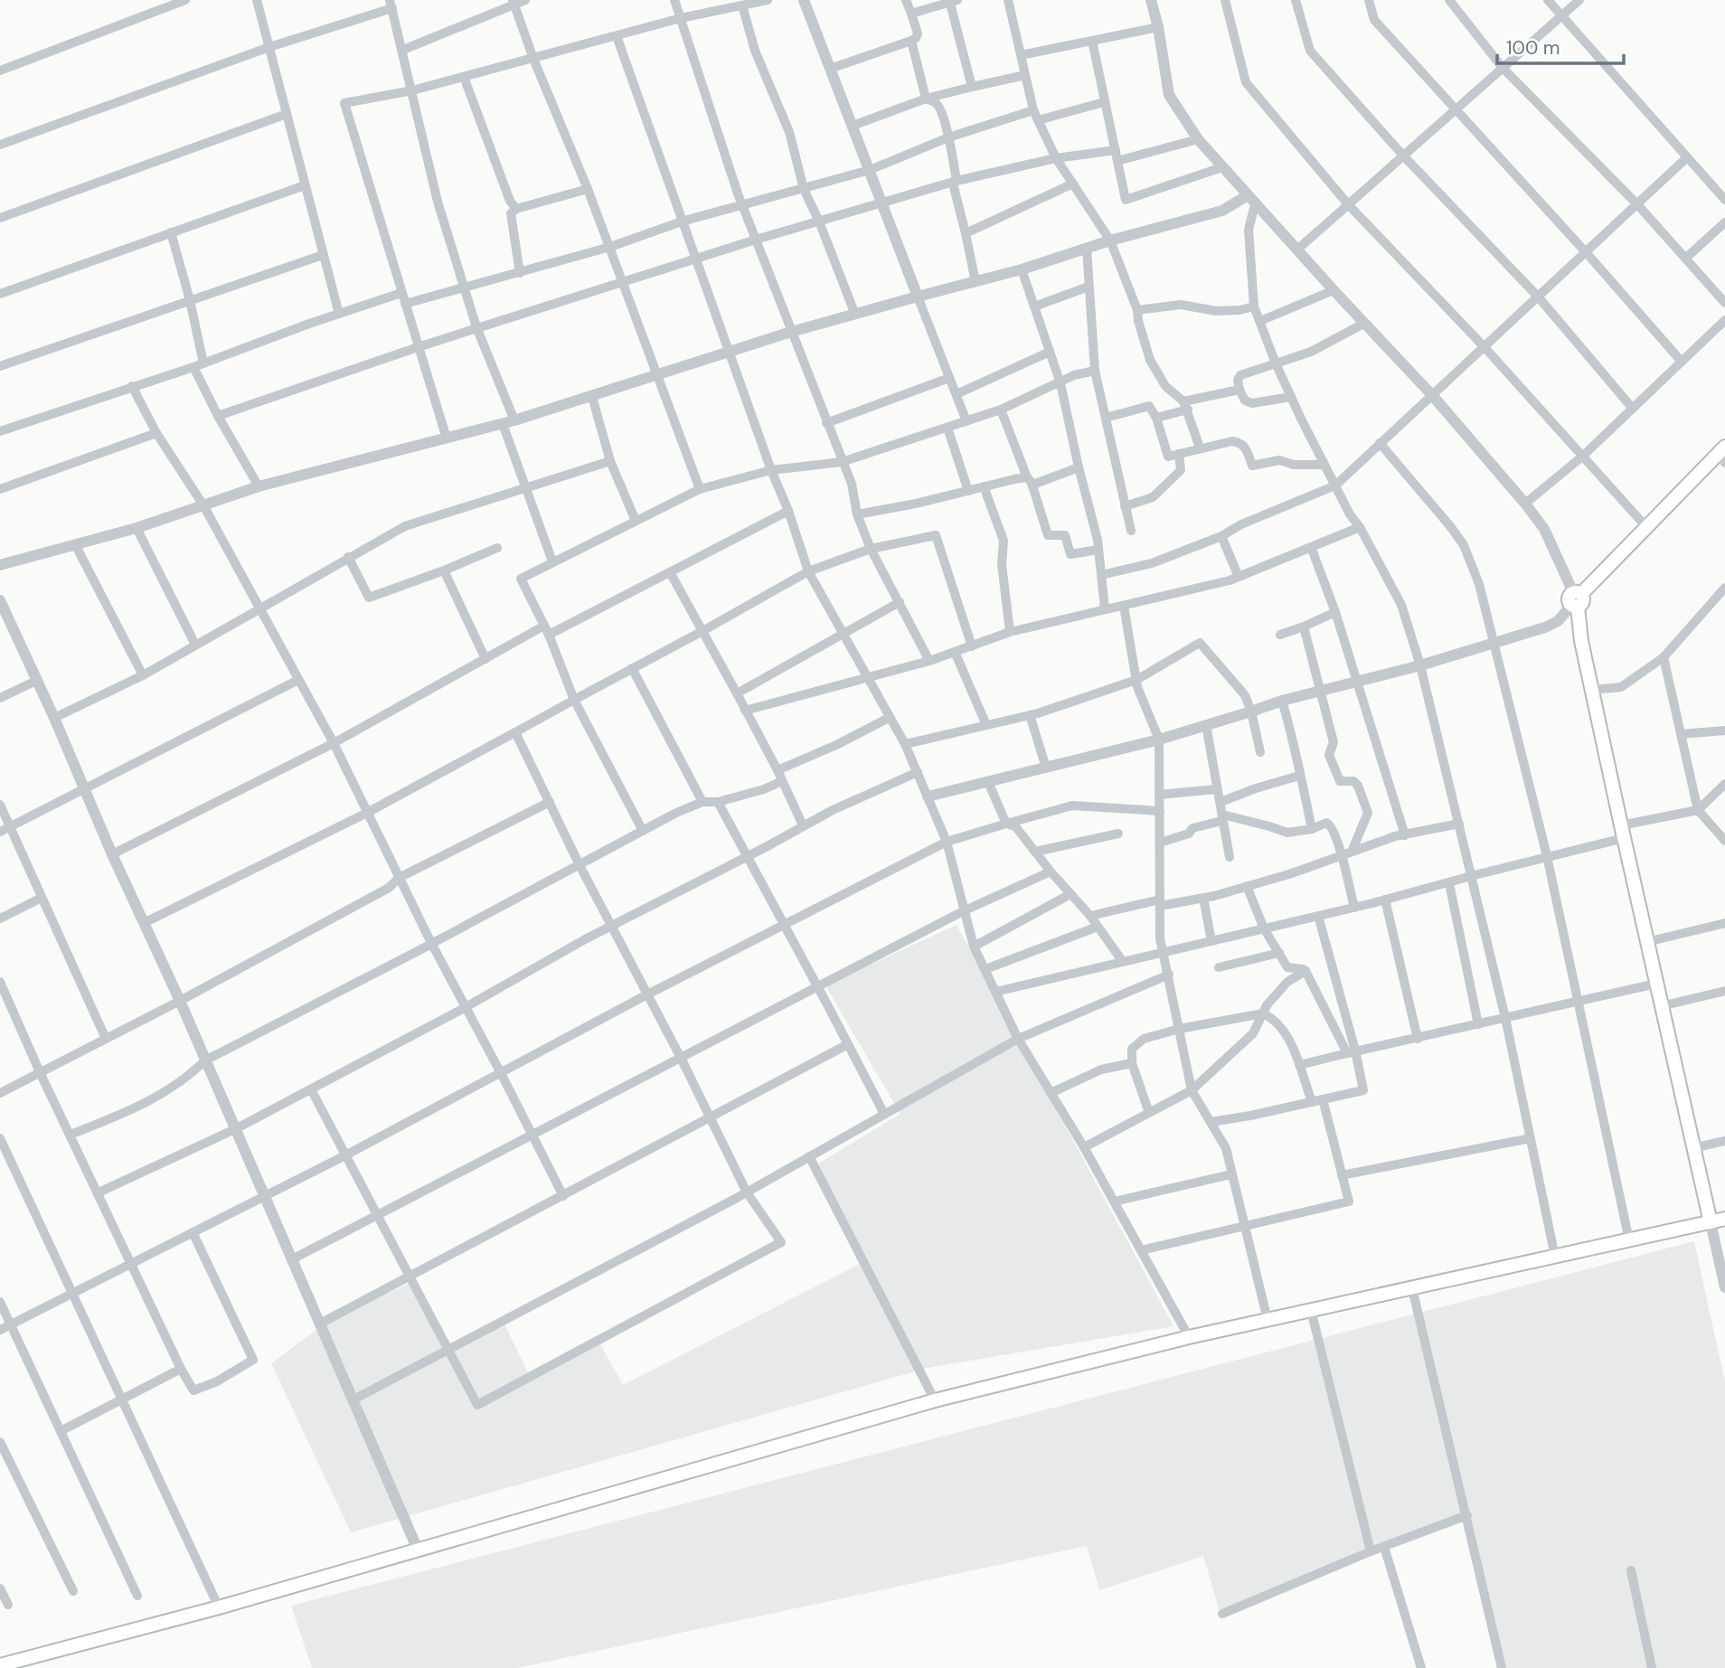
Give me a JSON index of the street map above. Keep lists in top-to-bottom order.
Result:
{
  "scale_bar": "100 m"
}
